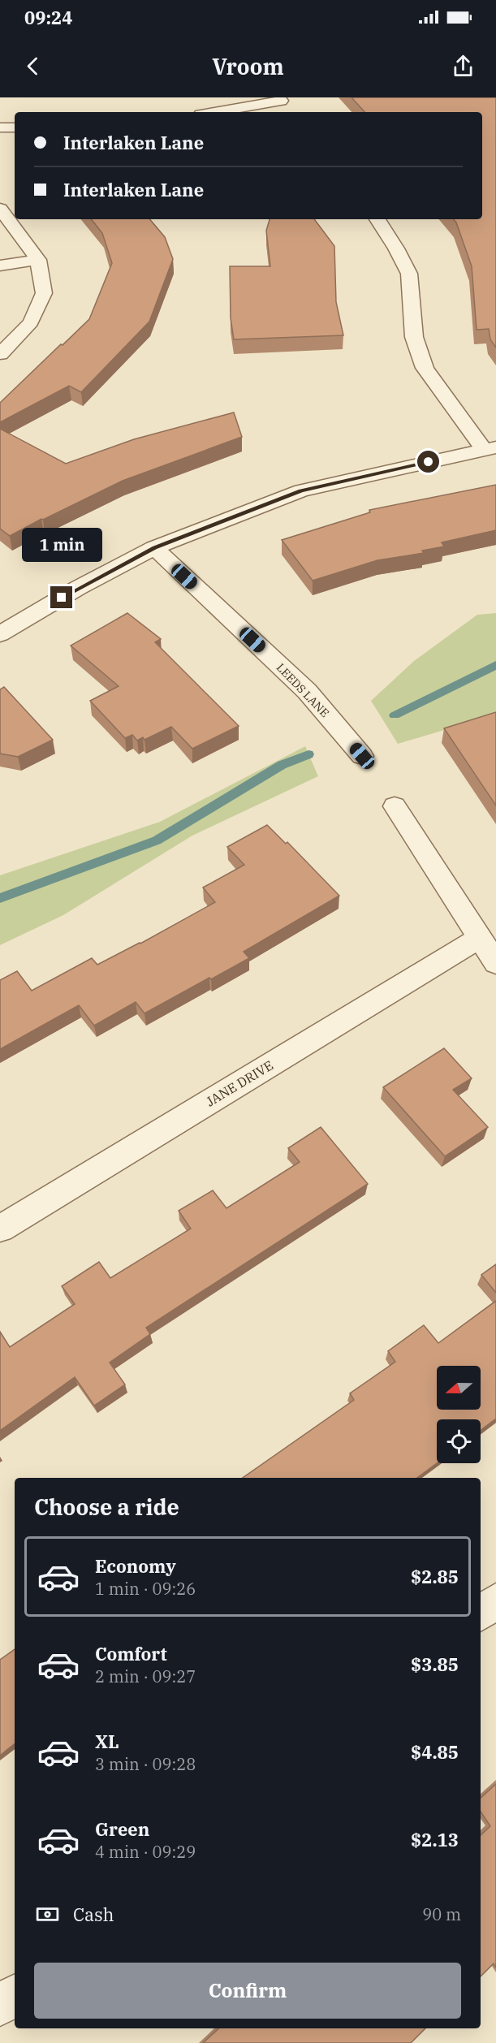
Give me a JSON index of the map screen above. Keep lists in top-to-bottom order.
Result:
{
  "streets": {
    "street": ["LEEDS LANE", "JANE DRIVE"]
  },
  "north": "left",
  "page": {
    "status": "09:24",
    "header": "Vroom",
    "banner": ["Interlaken Lane", "Interlaken Lane"],
    "bubble": "1 min",
    "heading": "Choose a ride",
    "list": [
      {
        "name": "Economy",
        "note": "1 min · 09:26",
        "value": "$2.85"
      },
      {
        "name": "Comfort",
        "note": "2 min · 09:27",
        "value": "$3.85"
      },
      {
        "name": "XL",
        "note": "3 min · 09:28",
        "value": "$4.85"
      },
      {
        "name": "Green",
        "note": "4 min · 09:29",
        "value": "$2.13"
      }
    ],
    "pay": ["Cash", "90 m"],
    "buttons": "Confirm"
  }
}
